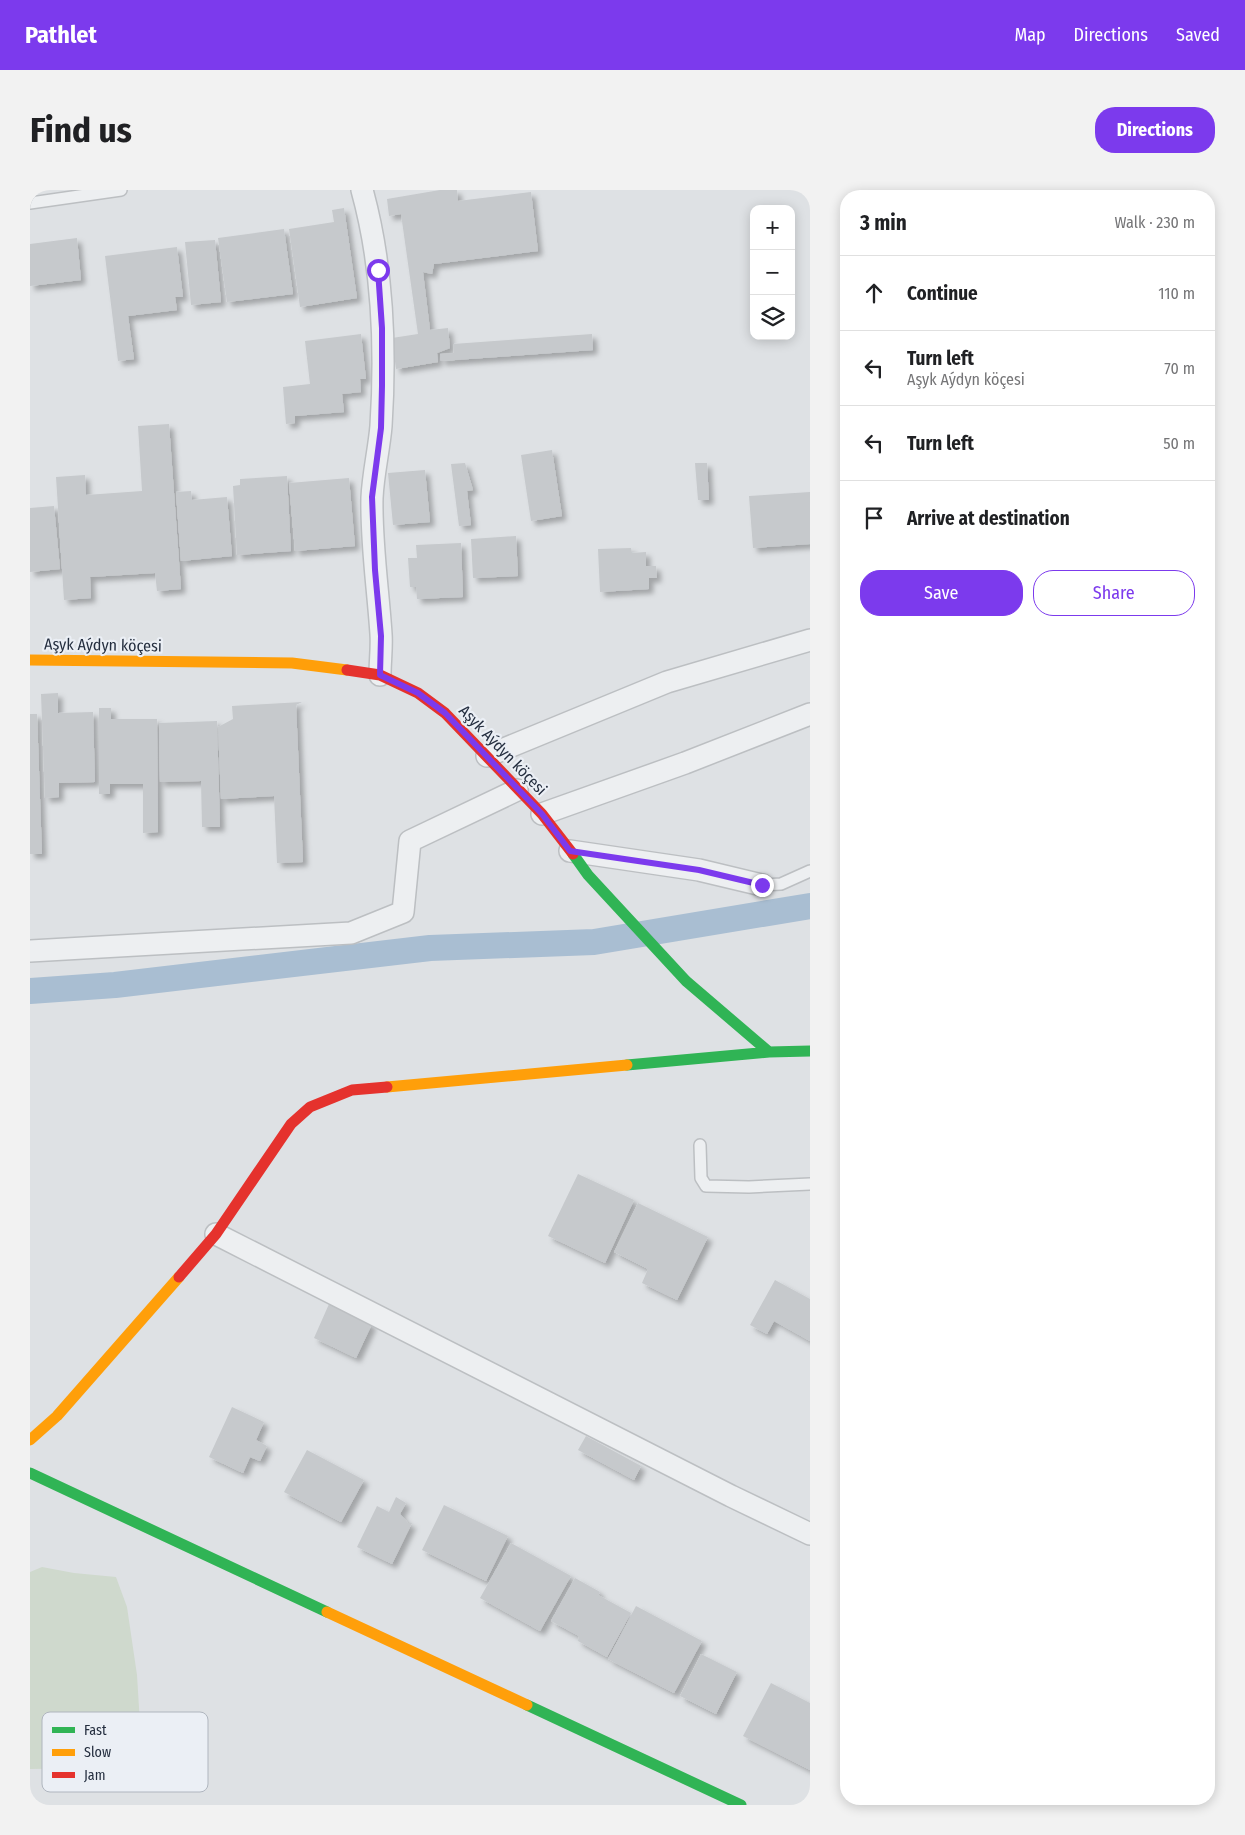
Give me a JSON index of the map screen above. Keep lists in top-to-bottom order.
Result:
{
  "streets": {
    "street": ["Aşyk Aýdyn köçesi"]
  },
  "legend": ["Fast", "Slow", "Jam"],
  "page": {
    "header": "Pathlet",
    "nav": ["Map", "Directions", "Saved"],
    "buttons": [
      "Directions",
      ["Save", "Share"]
    ],
    "title": "Find us",
    "heading": ["3 min", "Walk · 230 m"],
    "map_buttons": ["+", "−"],
    "list": [
      ["Continue", "110 m"],
      ["Turn left", "Aşyk Aýdyn köçesi", "70 m"],
      ["Turn left", "50 m"],
      "Arrive at destination"
    ]
  }
}
